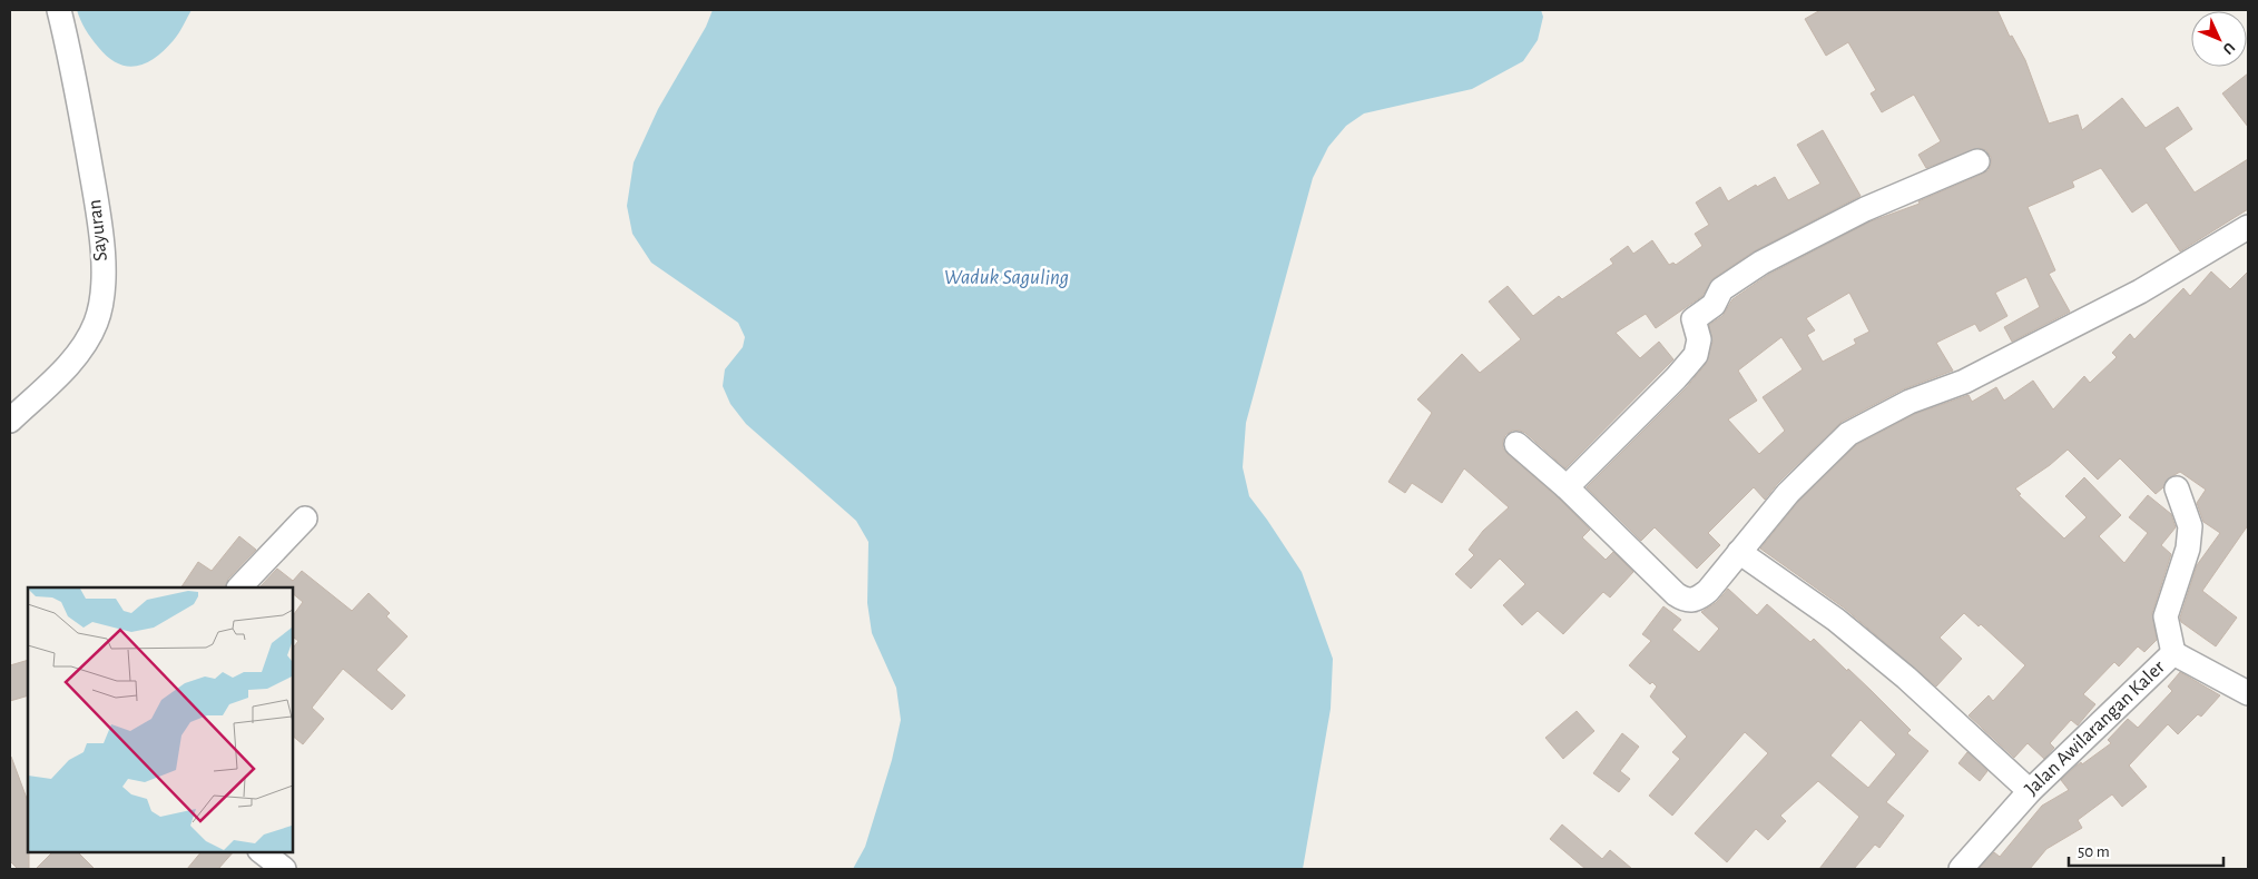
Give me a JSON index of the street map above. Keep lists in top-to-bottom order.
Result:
{
  "streets": {
    "street": ["Sayuran", "Jalan Awilarangan Kaler"]
  },
  "water": ["Waduk Saguling"],
  "scale_bar": "50 m",
  "north": "bottom right"
}
